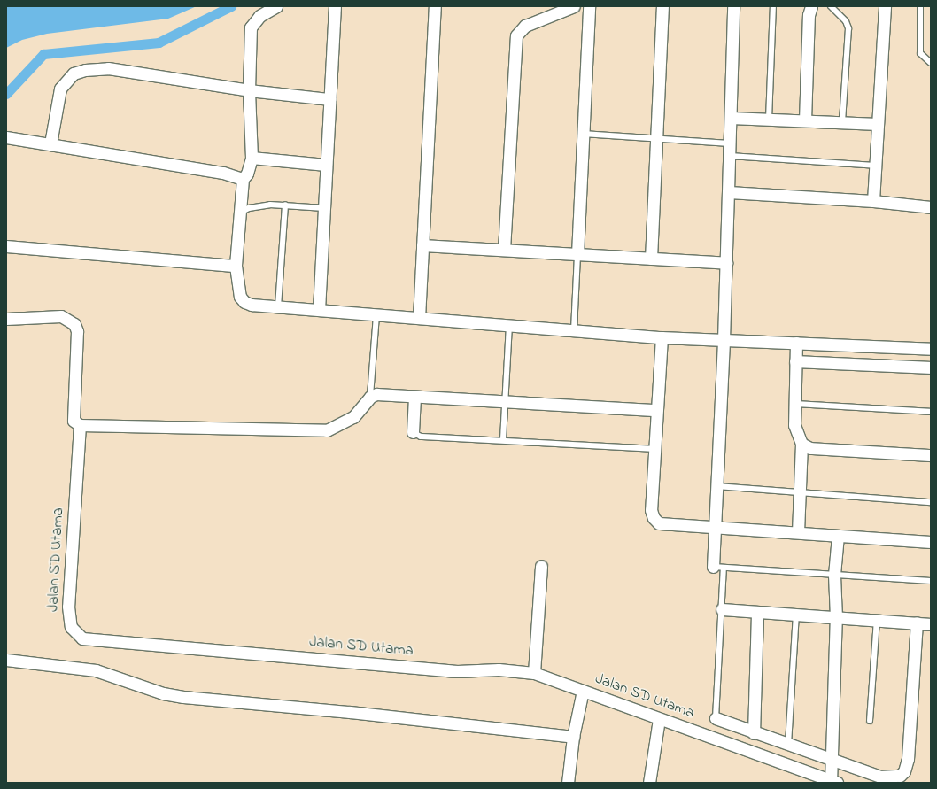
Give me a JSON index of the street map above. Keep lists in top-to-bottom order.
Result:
{
  "streets": {
    "street": ["Jalan SD Utama"]
  }
}
